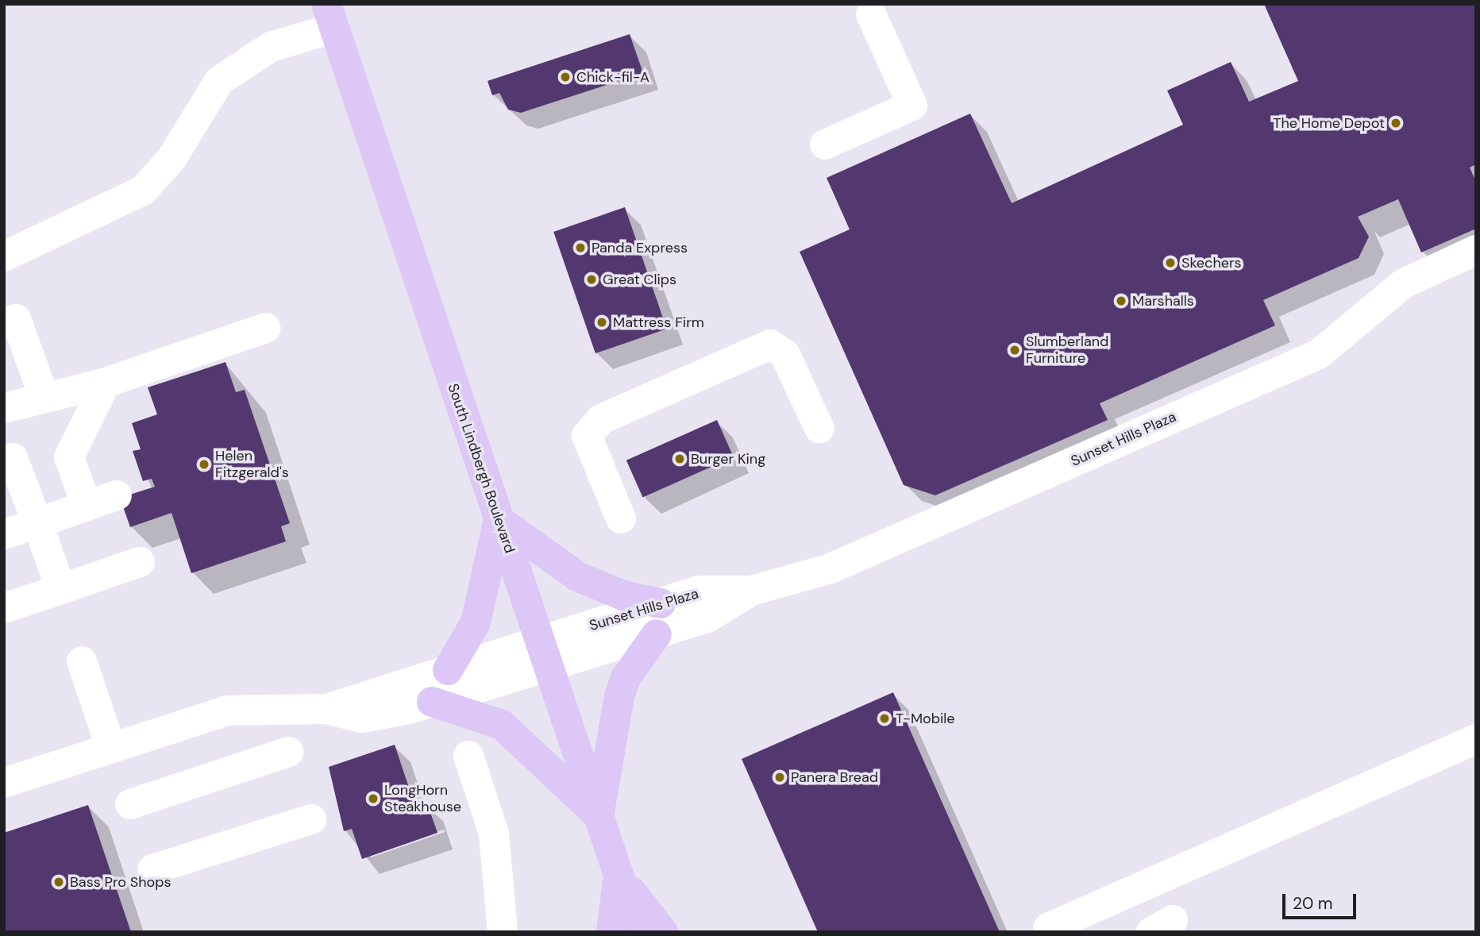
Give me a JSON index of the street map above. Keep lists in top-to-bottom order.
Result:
{
  "streets": {
    "main road": ["South Lindbergh Boulevard"],
    "lane": ["Sunset Hills Plaza"]
  },
  "crossings": [
    ["Sunset Hills Plaza", "South Lindbergh Boulevard"]
  ],
  "places": [
    "Chick-fil-A",
    "The Home Depot",
    "Panda Express",
    "Skechers",
    "Great Clips",
    "Marshalls",
    "Mattress Firm",
    "Slumberland Furniture",
    "Burger King",
    "Helen Fitzgerald's",
    "T-Mobile",
    "Panera Bread",
    "LongHorn Steakhouse",
    "Bass Pro Shops"
  ],
  "scale_bar": "20 m"
}
